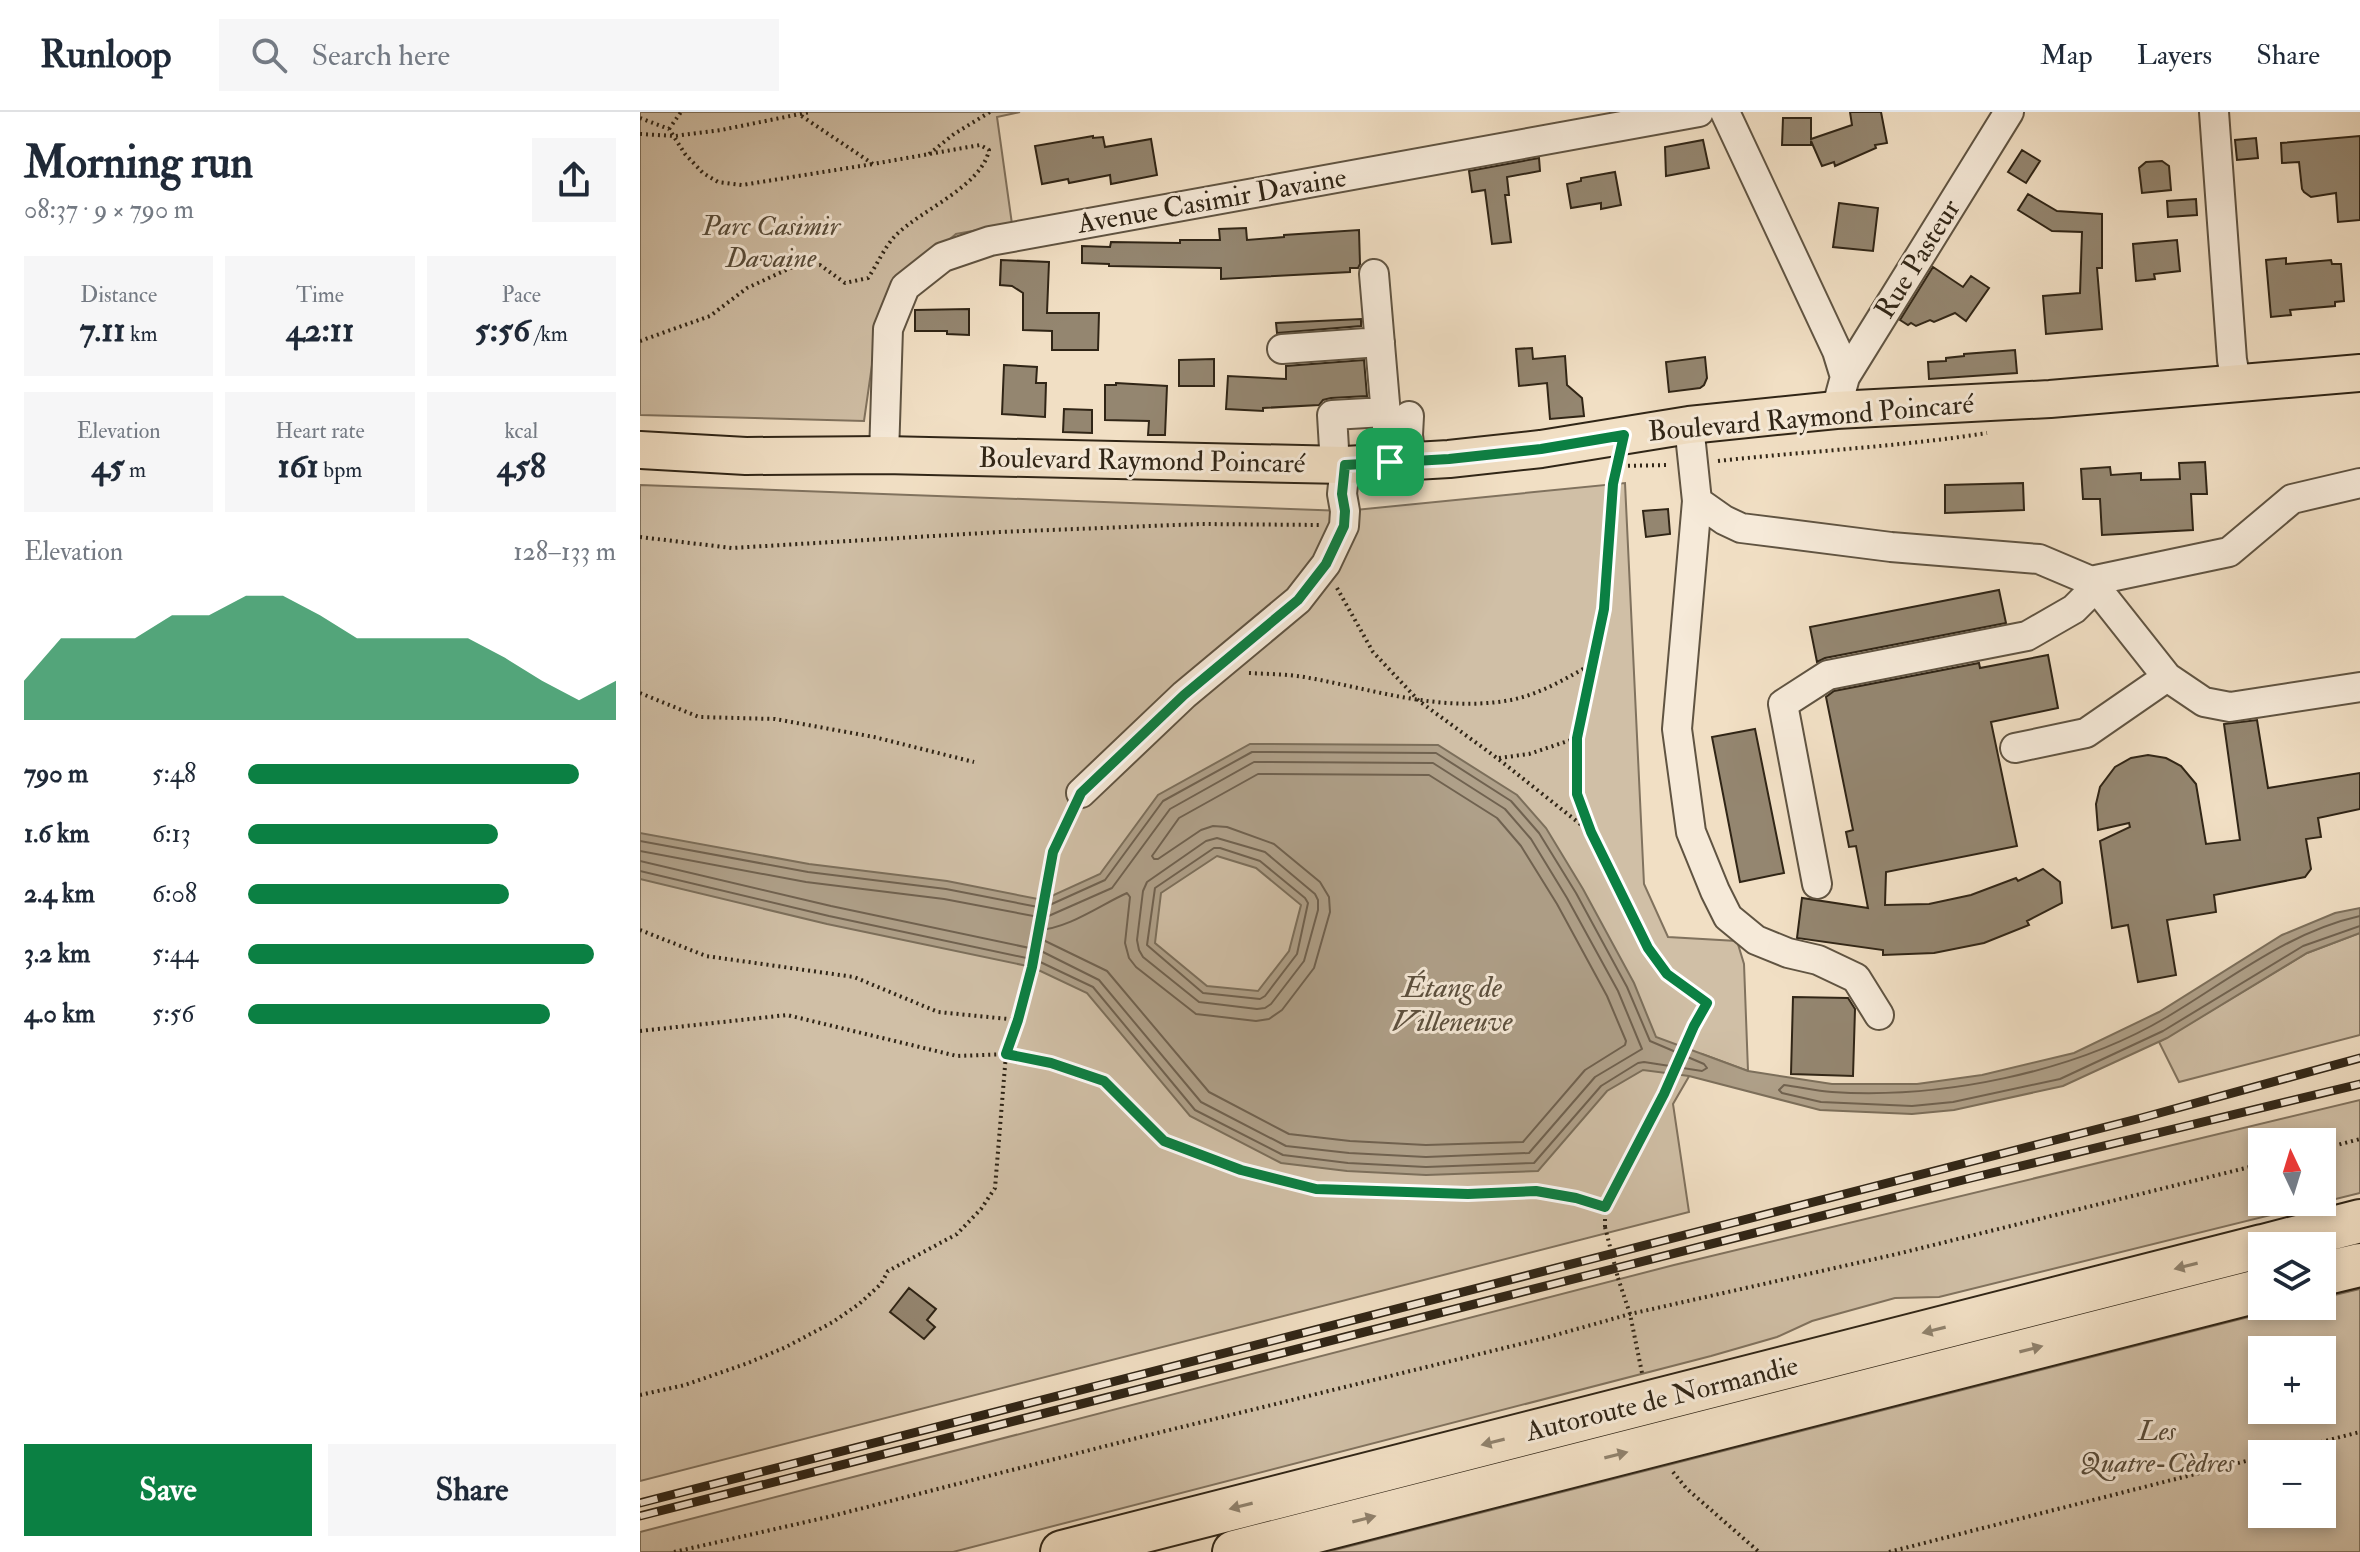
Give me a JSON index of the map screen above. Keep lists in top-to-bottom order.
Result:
{
  "streets": {
    "highway": ["Autoroute de Normandie"],
    "main road": ["Boulevard Raymond Poincaré"],
    "street": ["Avenue Casimir Davaine", "Rue Pasteur"]
  },
  "crossings": [
    ["Avenue Casimir Davaine", "Boulevard Raymond Poincaré"],
    ["Rue Pasteur", "Boulevard Raymond Poincaré"]
  ],
  "water": ["Étang de Villeneuve"],
  "parks": ["Parc Casimir Davaine", "Les Quatre-Cèdres"],
  "north": "top",
  "page": {
    "header": "Runloop",
    "search": "Search here",
    "nav": ["Map", "Layers", "Share"],
    "heading": ["Morning run", "08:37 · 9 × 790 m"],
    "stats": [
      ["Distance", "7.11 km"],
      ["Time", "42:11"],
      ["Pace", "5:56 /km"],
      ["Elevation", "45 m"],
      ["Heart rate", "161 bpm"],
      ["kcal", "458"]
    ],
    "chart": ["Elevation", "128–133 m"],
    "list": [
      {
        "name": "790 m",
        "note": "5:48"
      },
      {
        "name": "1.6 km",
        "note": "6:13"
      },
      {
        "name": "2.4 km",
        "note": "6:08"
      },
      {
        "name": "3.2 km",
        "note": "5:44"
      },
      {
        "name": "4.0 km",
        "note": "5:56"
      }
    ],
    "map_buttons": ["+", "−"],
    "buttons": ["Save", "Share"]
  }
}
